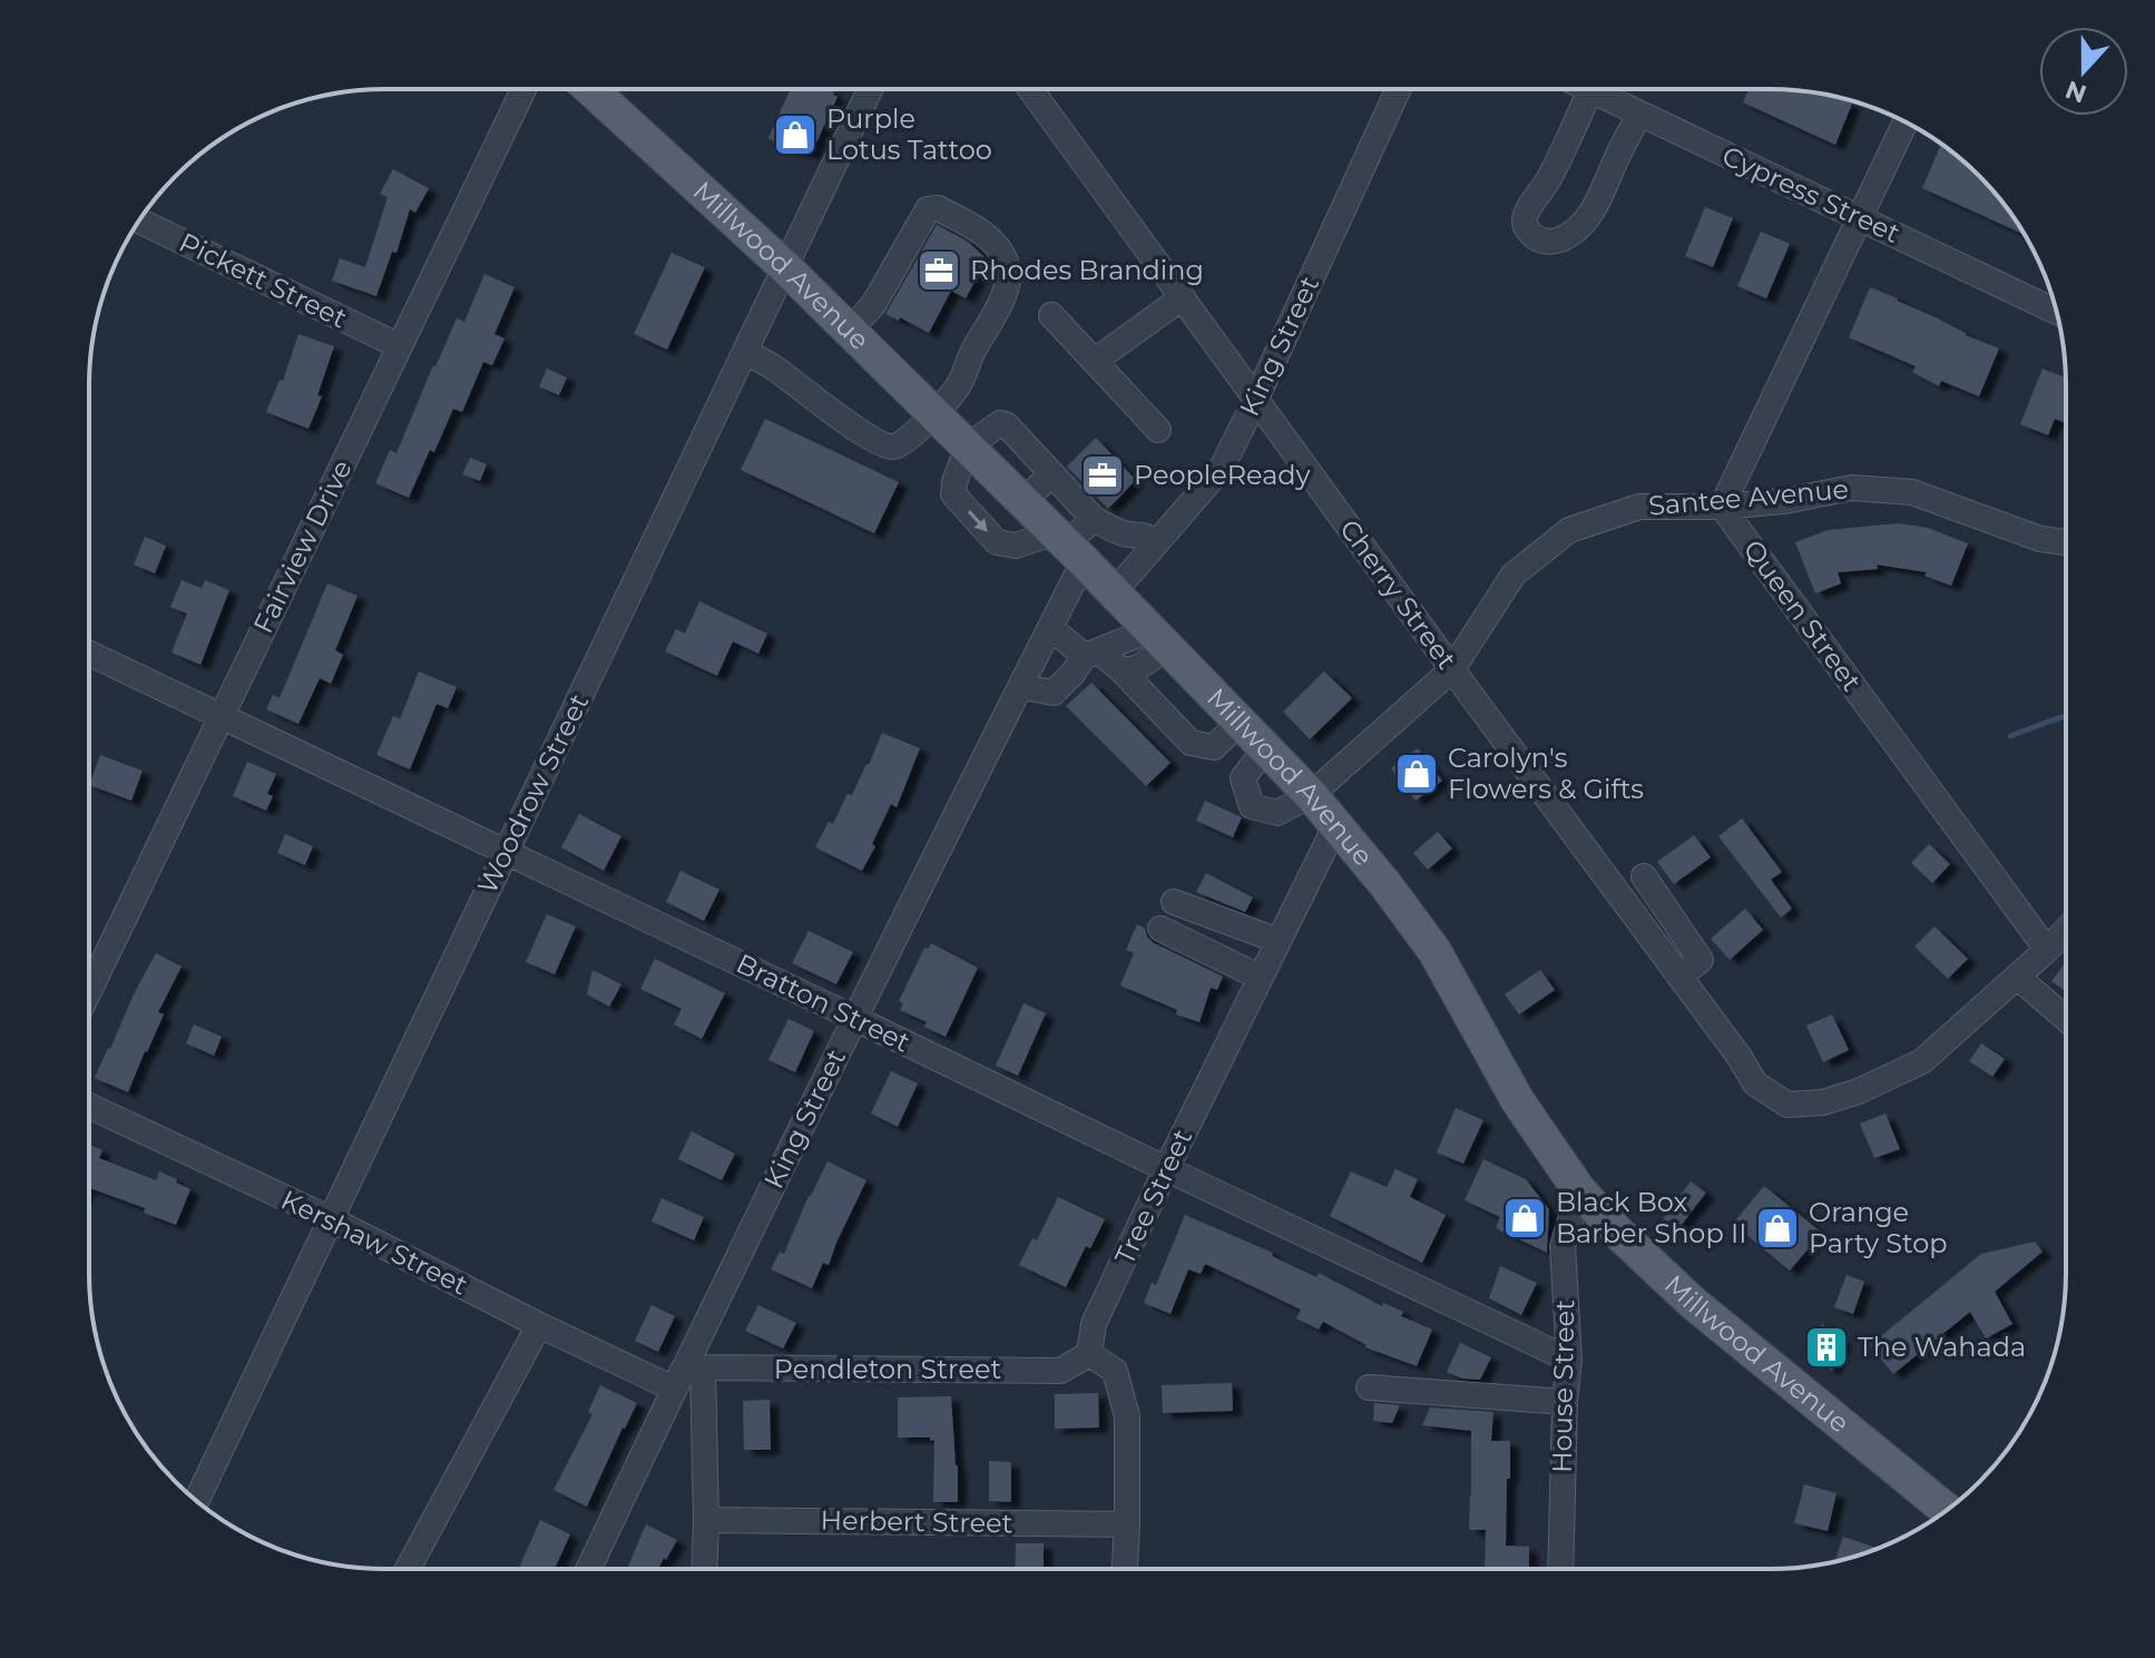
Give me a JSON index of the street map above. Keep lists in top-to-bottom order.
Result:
{
  "streets": {
    "main road": ["Millwood Avenue"],
    "street": [
      "Cypress Street",
      "Pickett Street",
      "King Street",
      "Santee Avenue",
      "Fairview Drive",
      "Cherry Street",
      "Queen Street",
      "Woodrow Street",
      "Bratton Street",
      "Tree Street",
      "Kershaw Street",
      "Pendleton Street",
      "House Street",
      "Herbert Street"
    ]
  },
  "crossings": [
    ["Millwood Avenue", "King Street"],
    ["Millwood Avenue", "Santee Avenue"],
    ["Millwood Avenue", "Woodrow Street"],
    ["Millwood Avenue", "Tree Street"],
    ["Millwood Avenue", "House Street"],
    ["Pickett Street", "Fairview Drive"],
    ["King Street", "Cherry Street"],
    ["King Street", "Bratton Street"],
    ["King Street", "Kershaw Street"],
    ["King Street", "Pendleton Street"],
    ["Santee Avenue", "Cherry Street"],
    ["Santee Avenue", "Queen Street"],
    ["Fairview Drive", "Bratton Street"],
    ["Woodrow Street", "Bratton Street"],
    ["Woodrow Street", "Kershaw Street"],
    ["Bratton Street", "Tree Street"],
    ["Bratton Street", "House Street"],
    ["Tree Street", "Pendleton Street"],
    ["Kershaw Street", "Pendleton Street"]
  ],
  "places": {
    "shop": [
      "Purple Lotus Tattoo",
      "Carolyn's Flowers & Gifts",
      "Black Box Barber Shop II",
      "Orange Party Stop"
    ],
    "office": ["Rhodes Branding", "PeopleReady"],
    "building": ["The Wahada"]
  },
  "north": "bottom"
}
